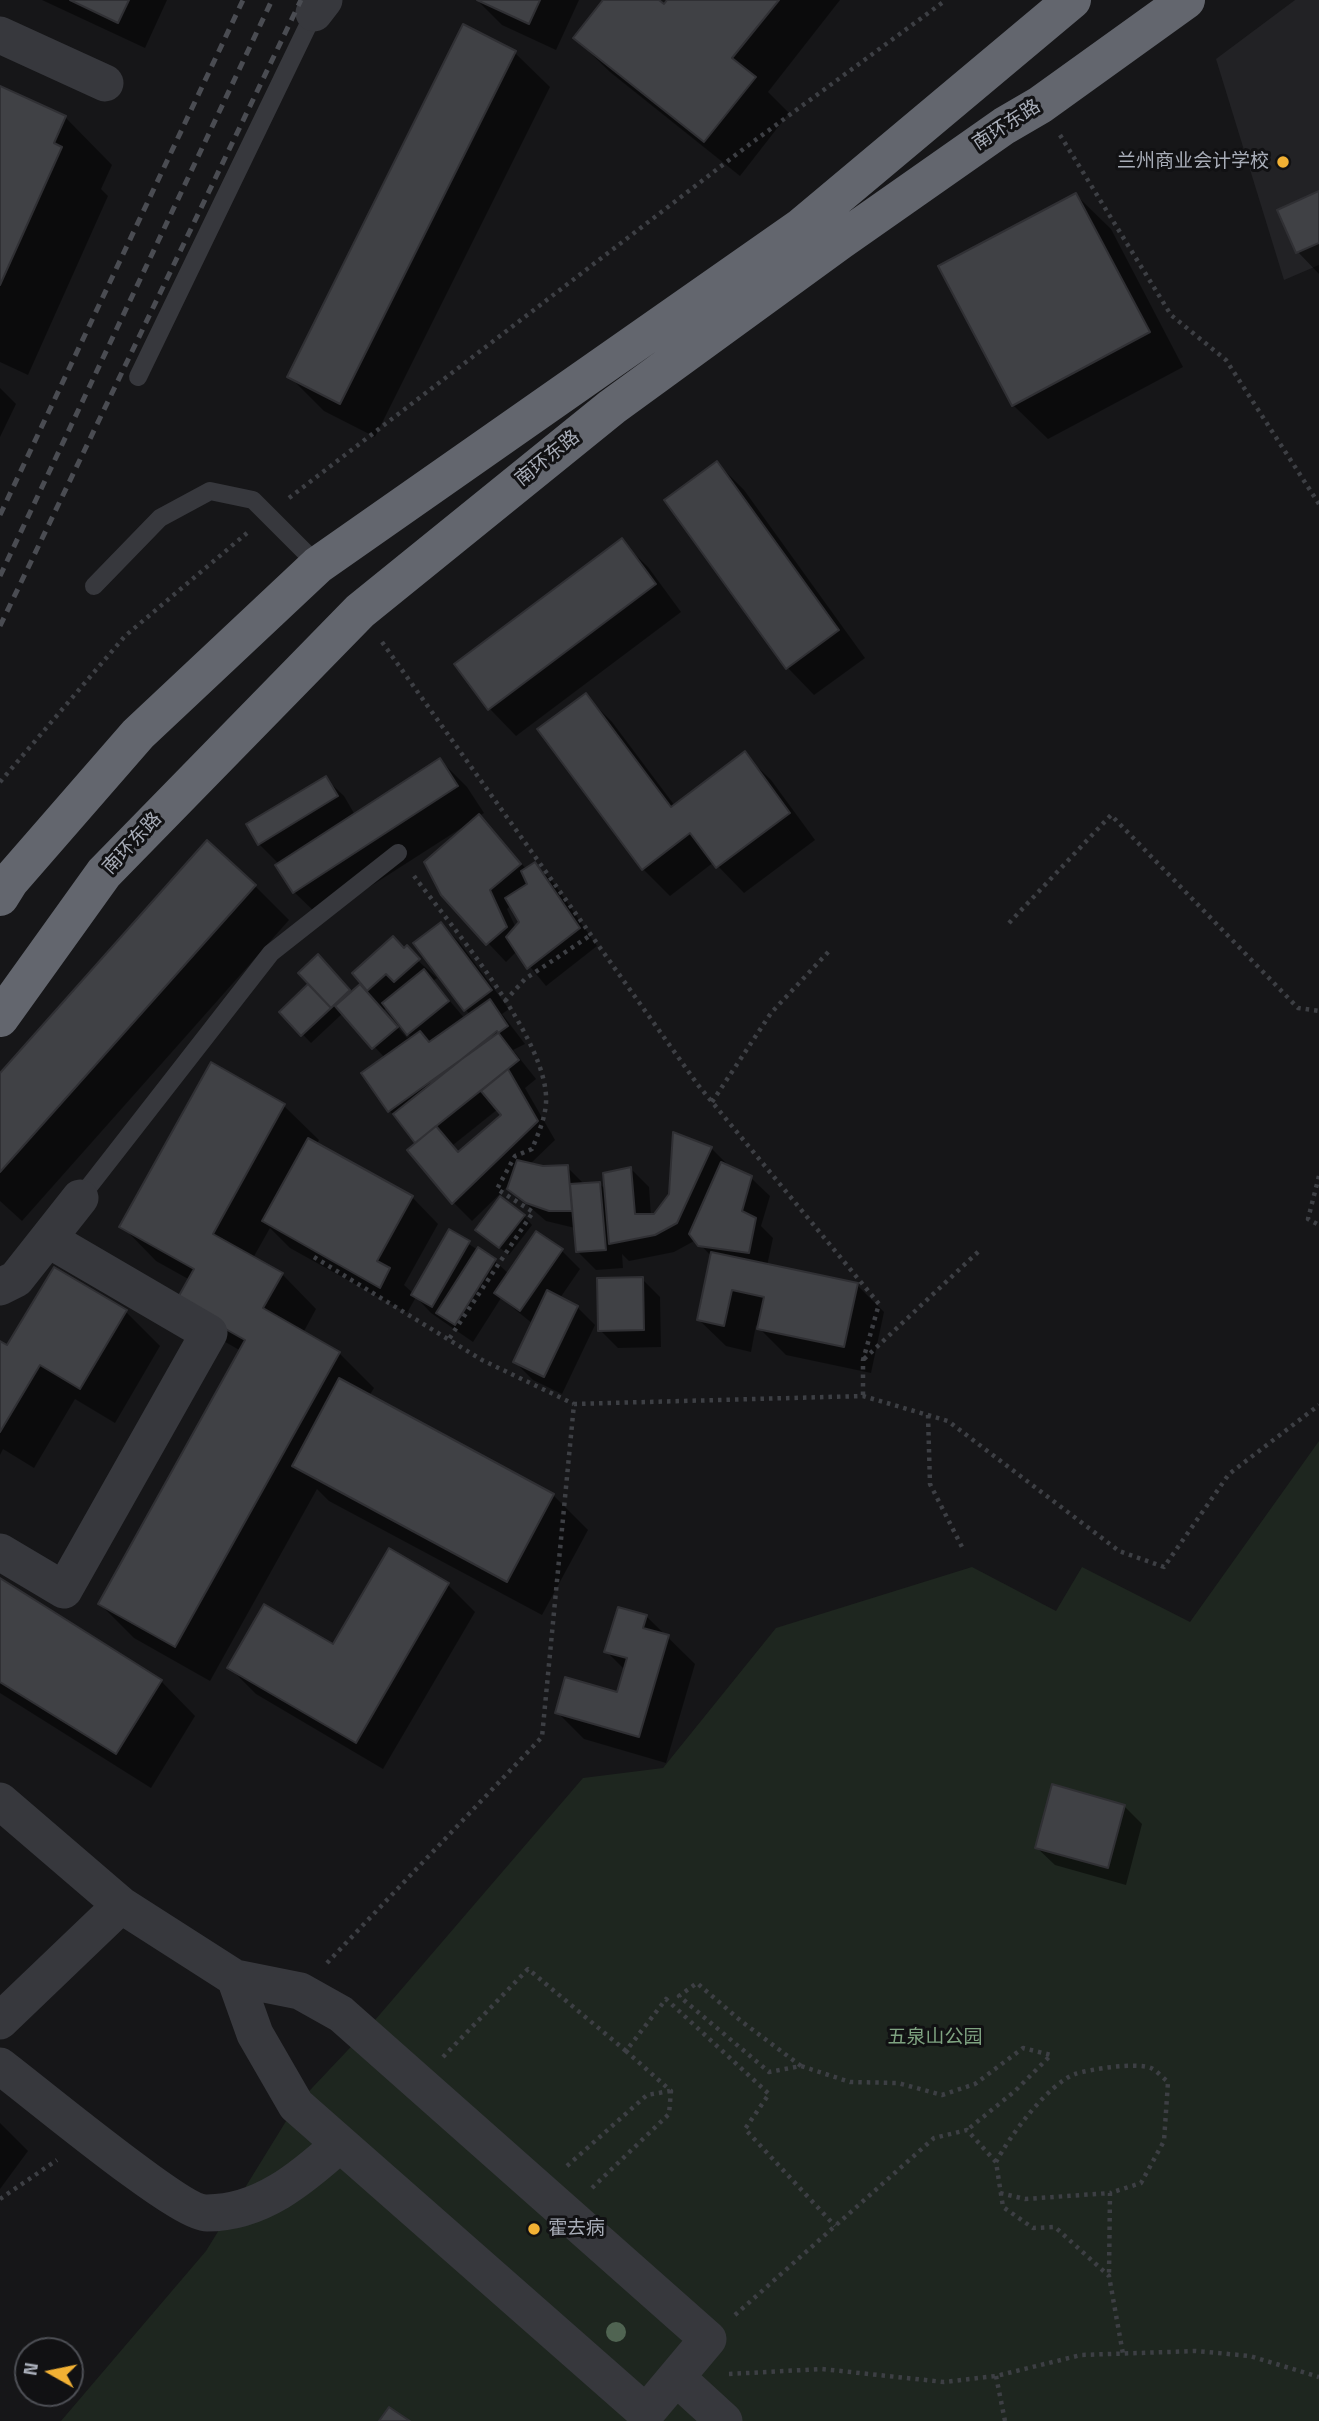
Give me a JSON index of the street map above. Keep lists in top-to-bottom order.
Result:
{
  "streets": {
    "highway": ["南环东路"]
  },
  "parks": ["五泉山公园"],
  "places": ["兰州商业会计学校", "霍去病"],
  "north": "left"
}
